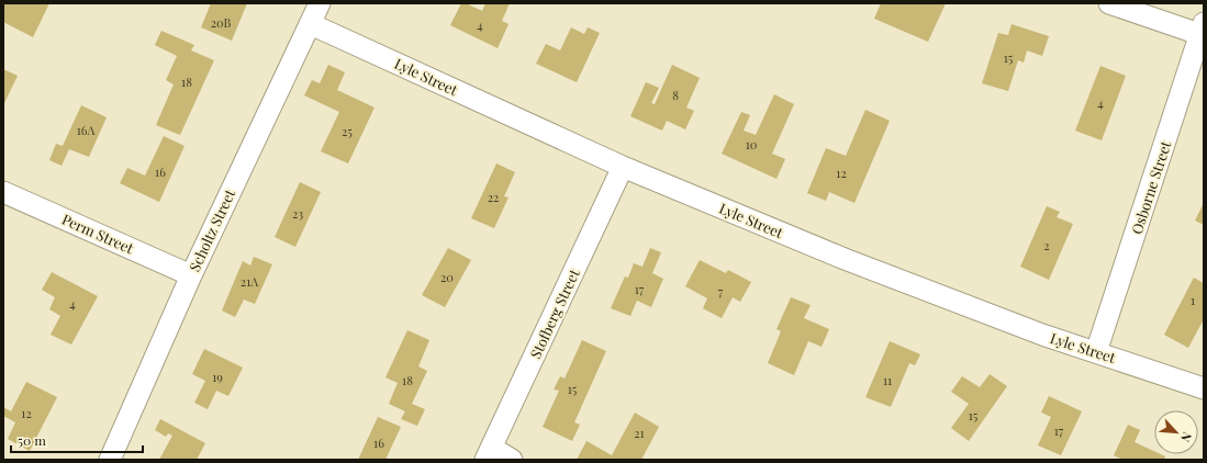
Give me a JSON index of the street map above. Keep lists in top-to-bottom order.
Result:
{
  "streets": {
    "street": [
      "Lyle Street",
      "Osborne Street",
      "Scholtz Street",
      "Perm Street",
      "Stofberg Street"
    ]
  },
  "crossings": [
    ["Lyle Street", "Osborne Street"],
    ["Lyle Street", "Scholtz Street"],
    ["Lyle Street", "Stofberg Street"],
    ["Scholtz Street", "Perm Street"]
  ],
  "house_numbers": [
    "20B",
    "4",
    "15",
    "18",
    "8",
    "4",
    "16A",
    "25",
    "10",
    "16",
    "12",
    "22",
    "23",
    "2",
    "20",
    "21A",
    "17",
    "7",
    "1",
    "4",
    "19",
    "18",
    "11",
    "15",
    "12",
    "15",
    "17",
    "21",
    "16"
  ],
  "scale_bar": "50 m",
  "north": "bottom right"
}
